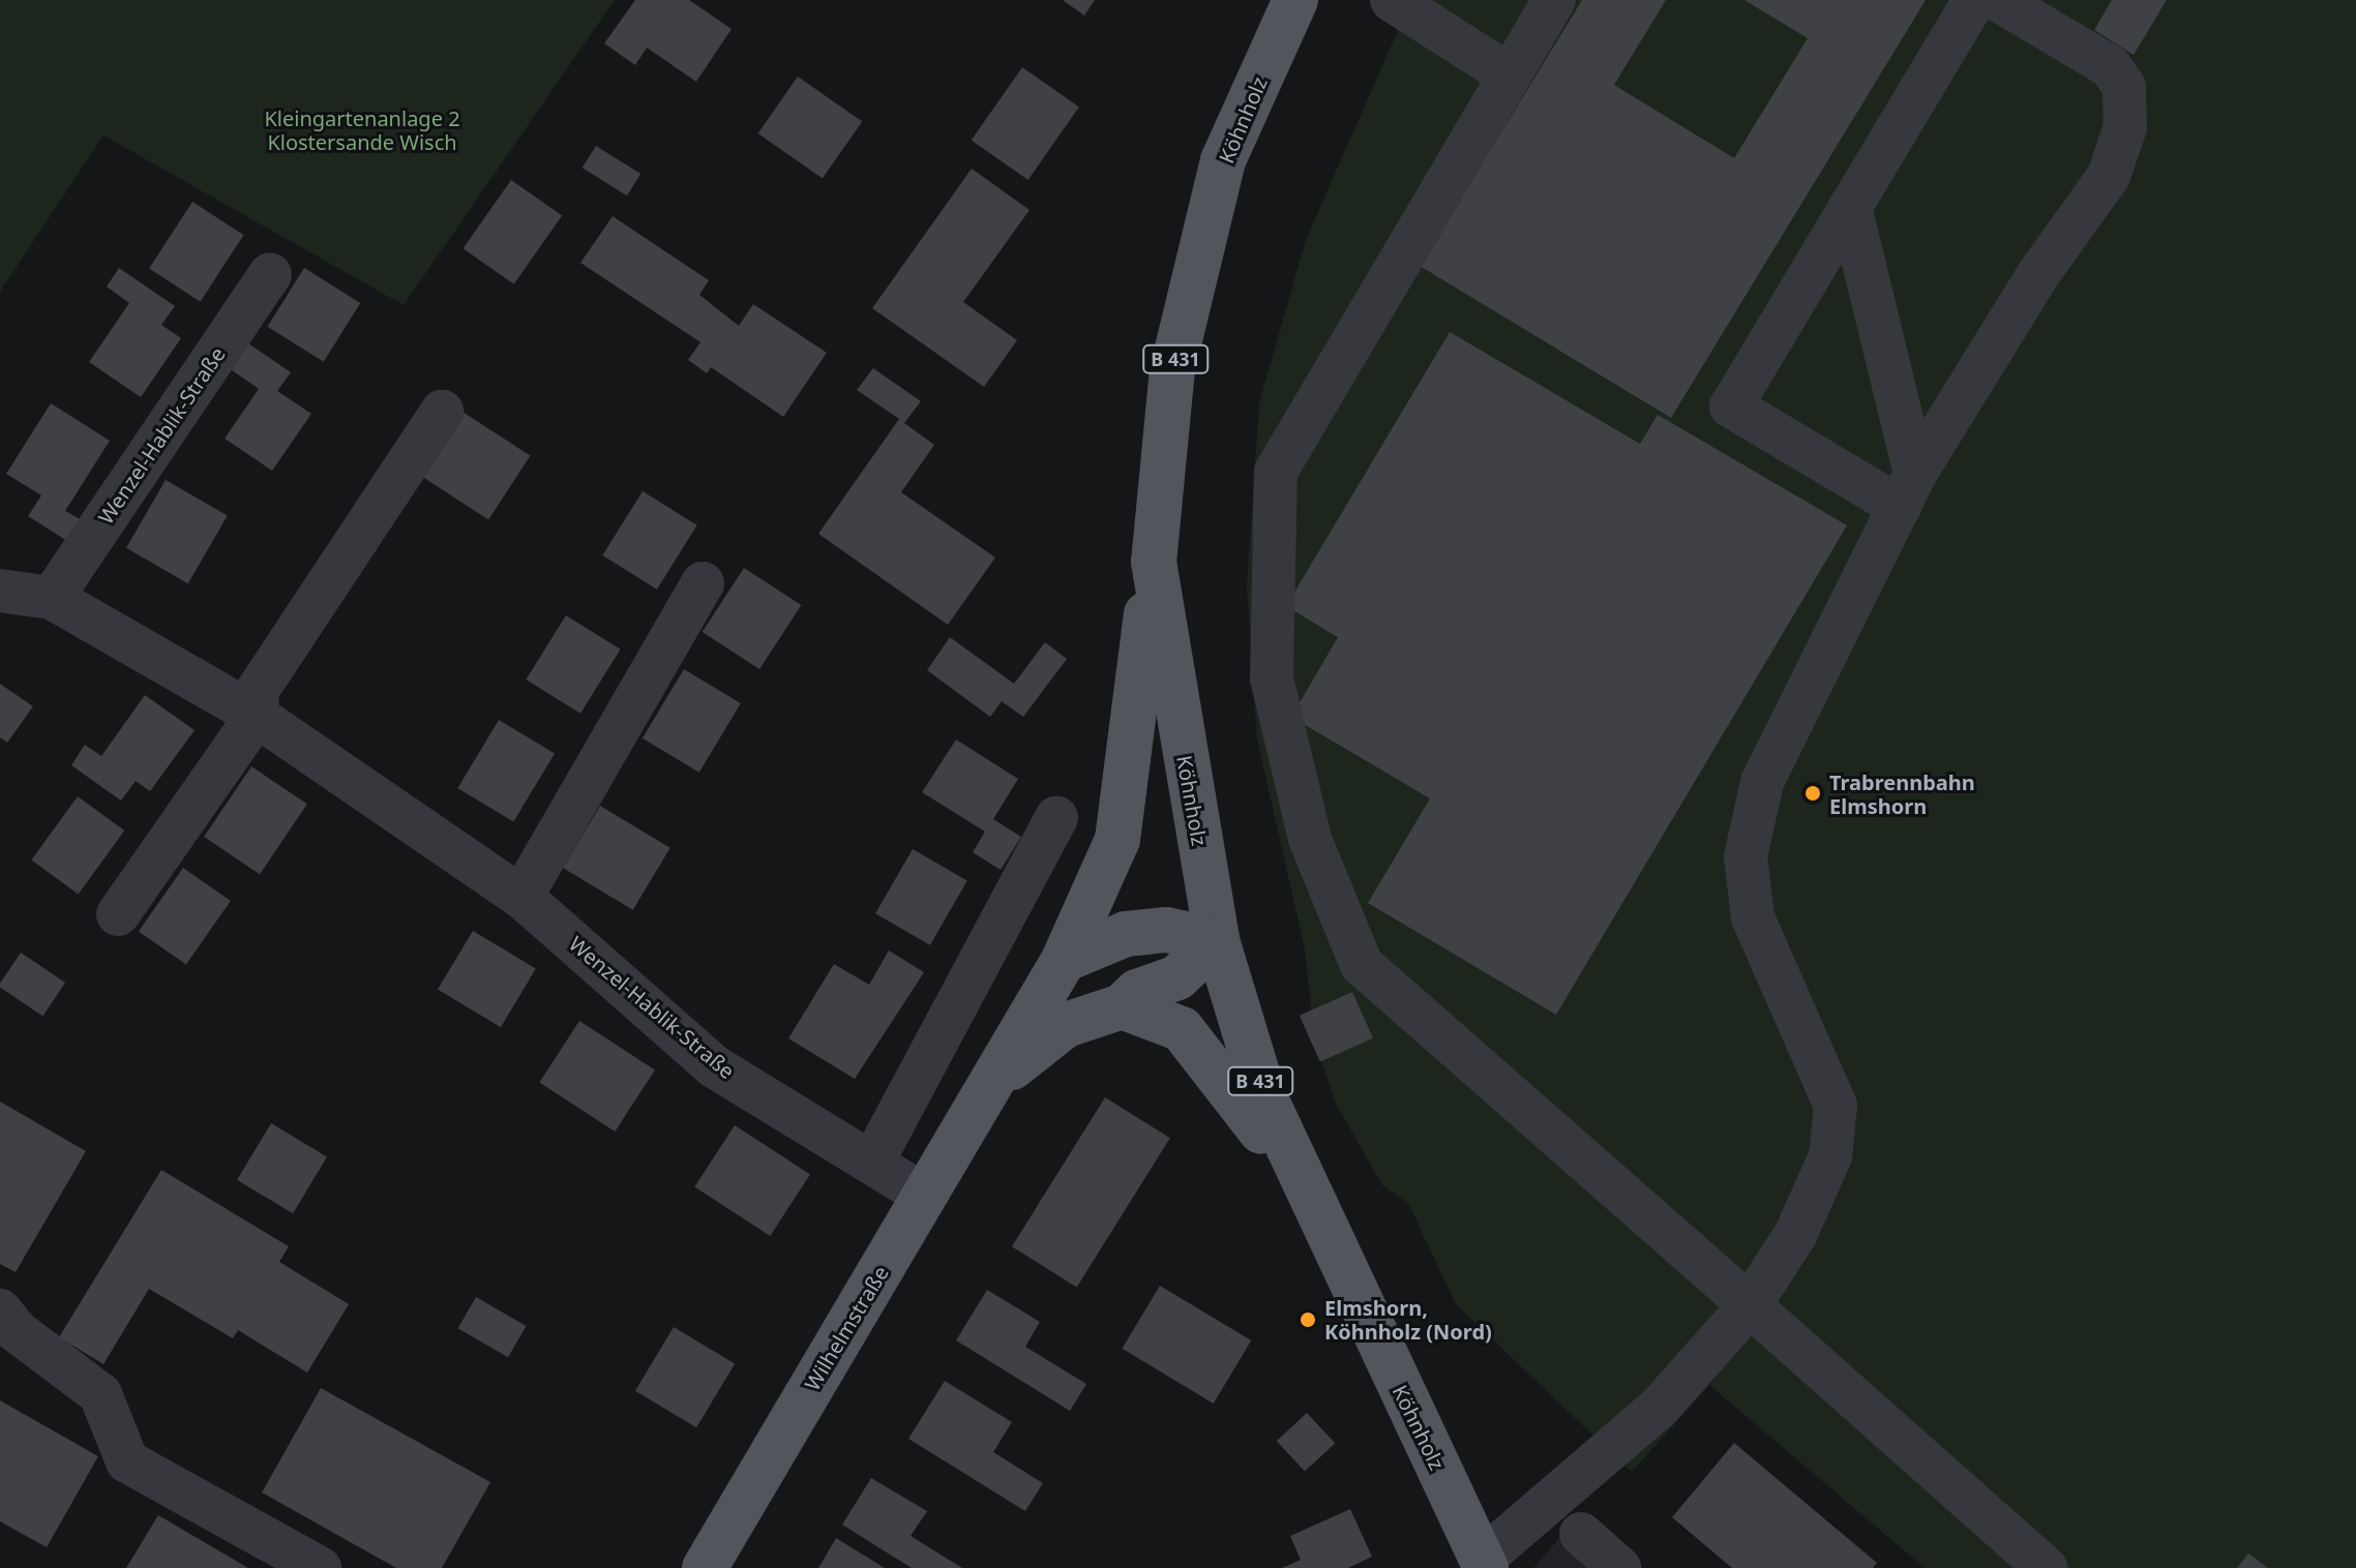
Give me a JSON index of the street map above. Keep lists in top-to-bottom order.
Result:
{
  "streets": {
    "main road": ["Köhnholz", "B 431", "Wilhelmstraße"],
    "street": ["Wenzel-Hablik-Straße"]
  },
  "crossings": [
    ["Köhnholz", "Wilhelmstraße"],
    ["Wenzel-Hablik-Straße", "Wilhelmstraße"]
  ],
  "parks": ["Kleingartenanlage 2 Klostersande Wisch"],
  "places": ["Trabrennbahn Elmshorn", "Elmshorn, Köhnholz (Nord)"]
}
